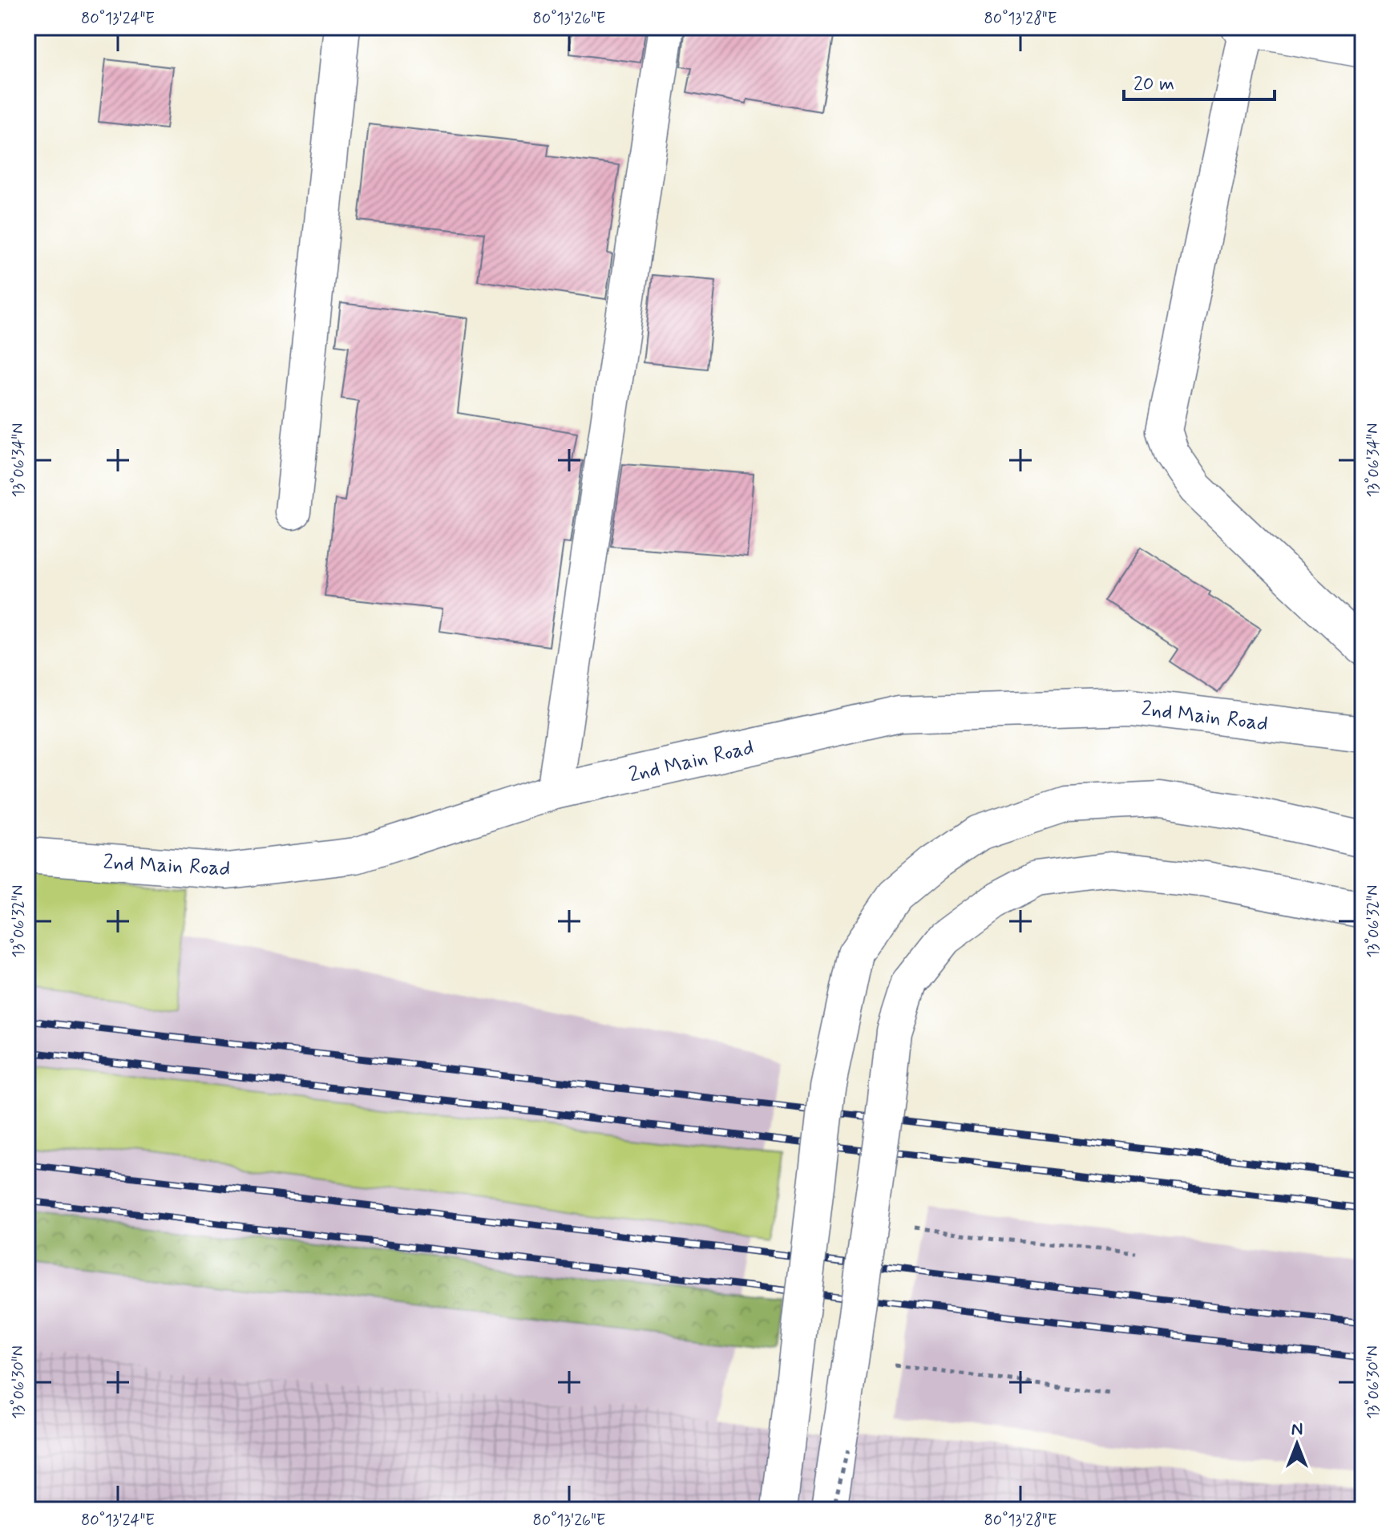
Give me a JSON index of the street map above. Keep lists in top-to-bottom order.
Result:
{
  "streets": {
    "street": ["2nd Main Road"]
  },
  "scale_bar": "20 m",
  "north": "top",
  "coordinates": [
    "80°13'24\"E",
    "80°13'26\"E",
    "80°13'28\"E",
    "13°06'34\"N",
    "13°06'32\"N",
    "13°06'30\"N"
  ]
}
